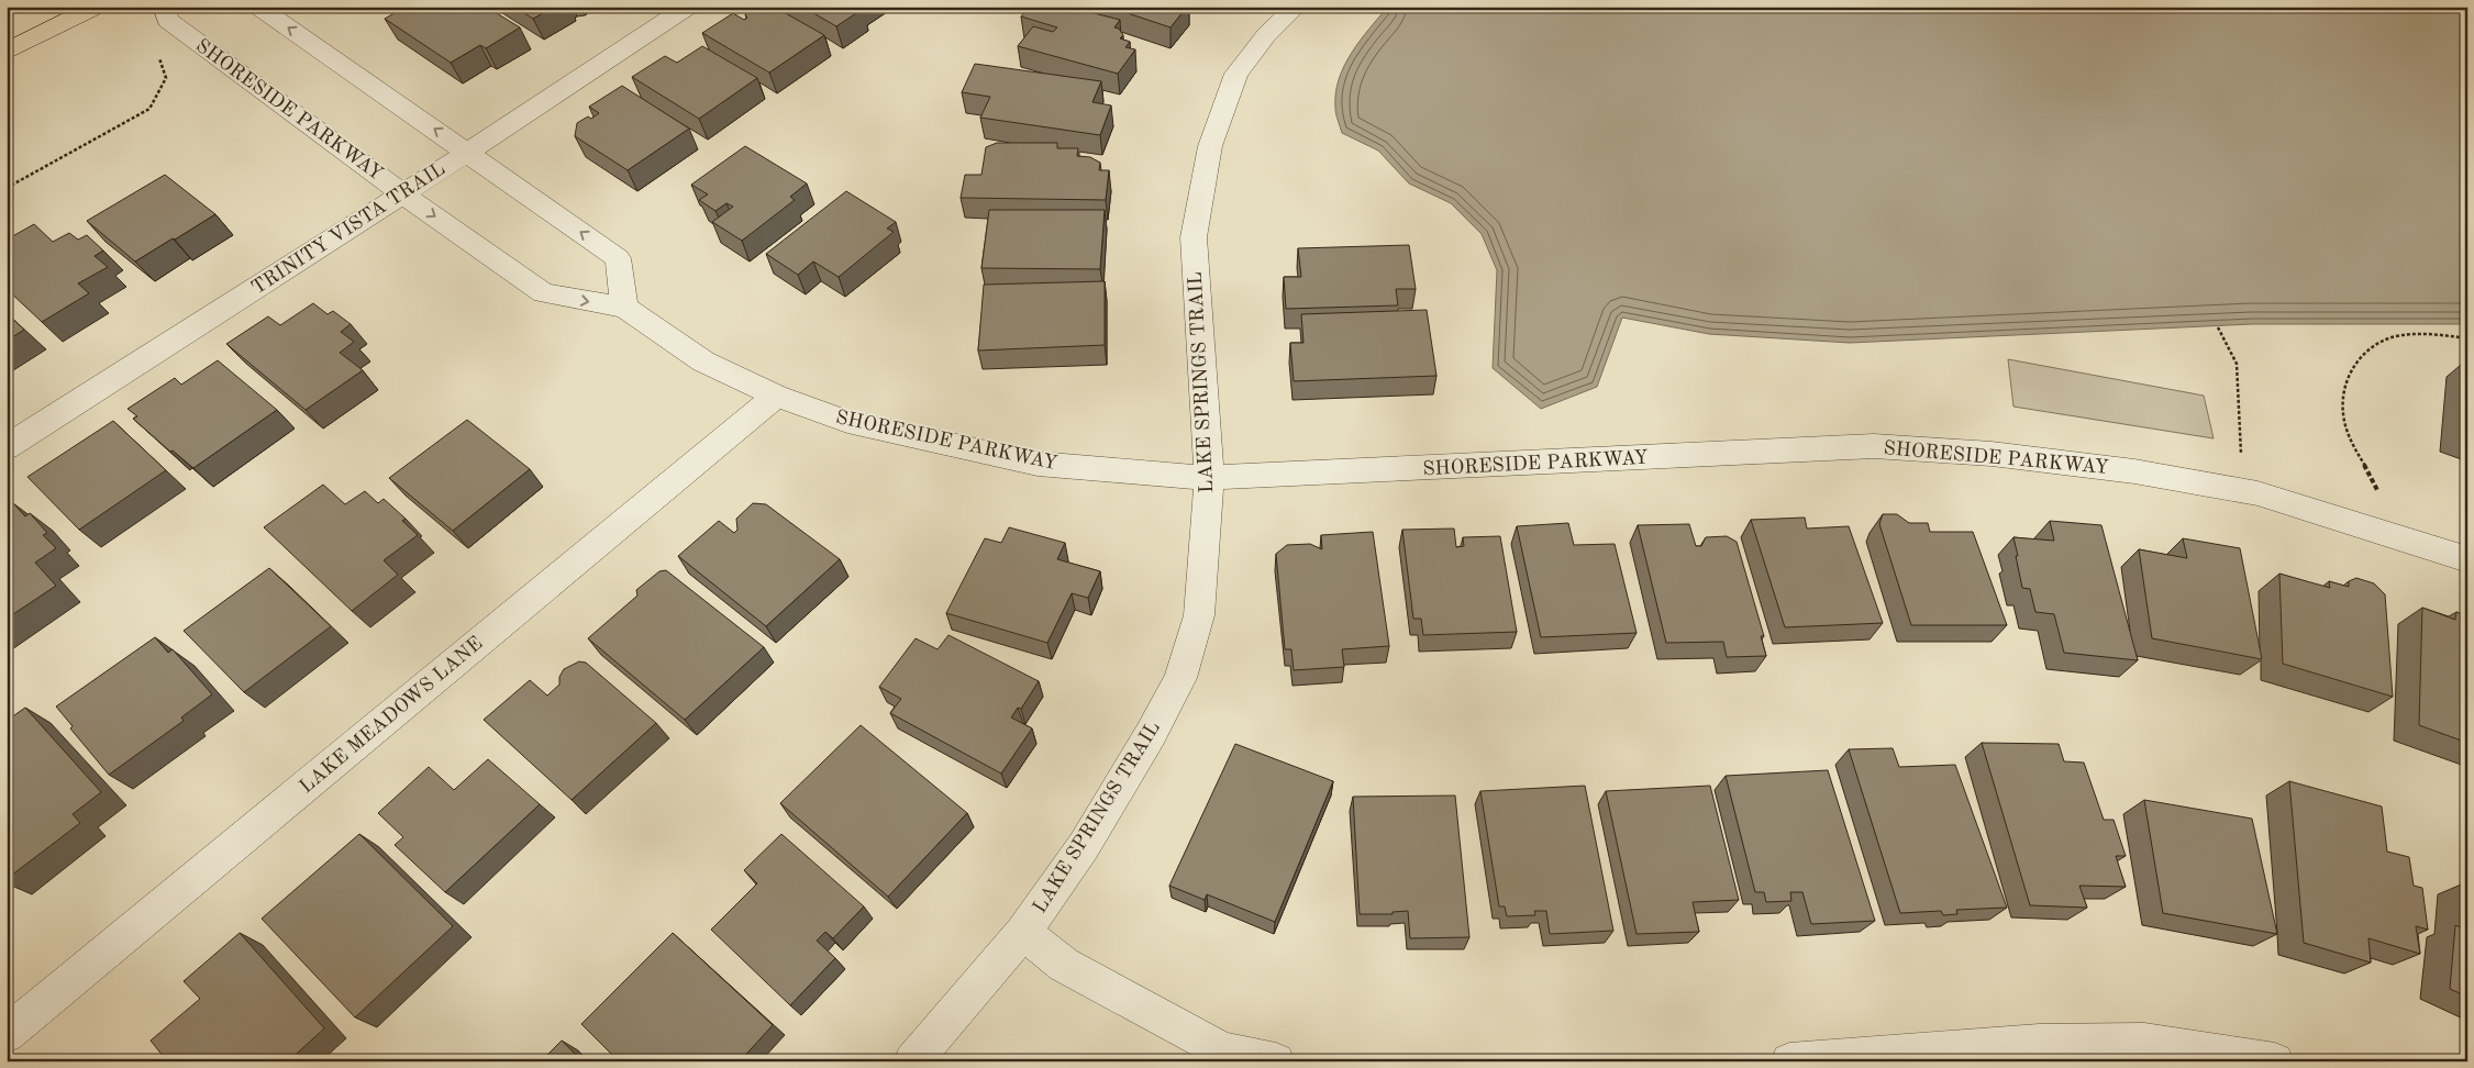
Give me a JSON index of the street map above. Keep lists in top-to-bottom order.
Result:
{
  "streets": {
    "street": [
      "SHORESIDE PARKWAY",
      "TRINITY VISTA TRAIL",
      "LAKE SPRINGS TRAIL",
      "LAKE MEADOWS LANE"
    ]
  },
  "crossings": [
    ["SHORESIDE PARKWAY", "TRINITY VISTA TRAIL"],
    ["SHORESIDE PARKWAY", "LAKE SPRINGS TRAIL"],
    ["SHORESIDE PARKWAY", "LAKE MEADOWS LANE"]
  ]
}
